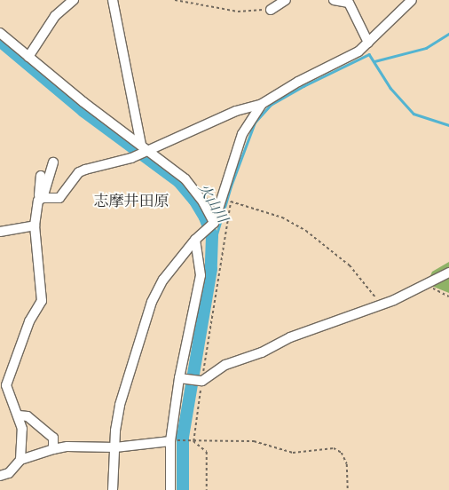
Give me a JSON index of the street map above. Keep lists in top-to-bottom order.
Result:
{
  "districts": ["志摩井田原"],
  "water": ["火山川"]
}
